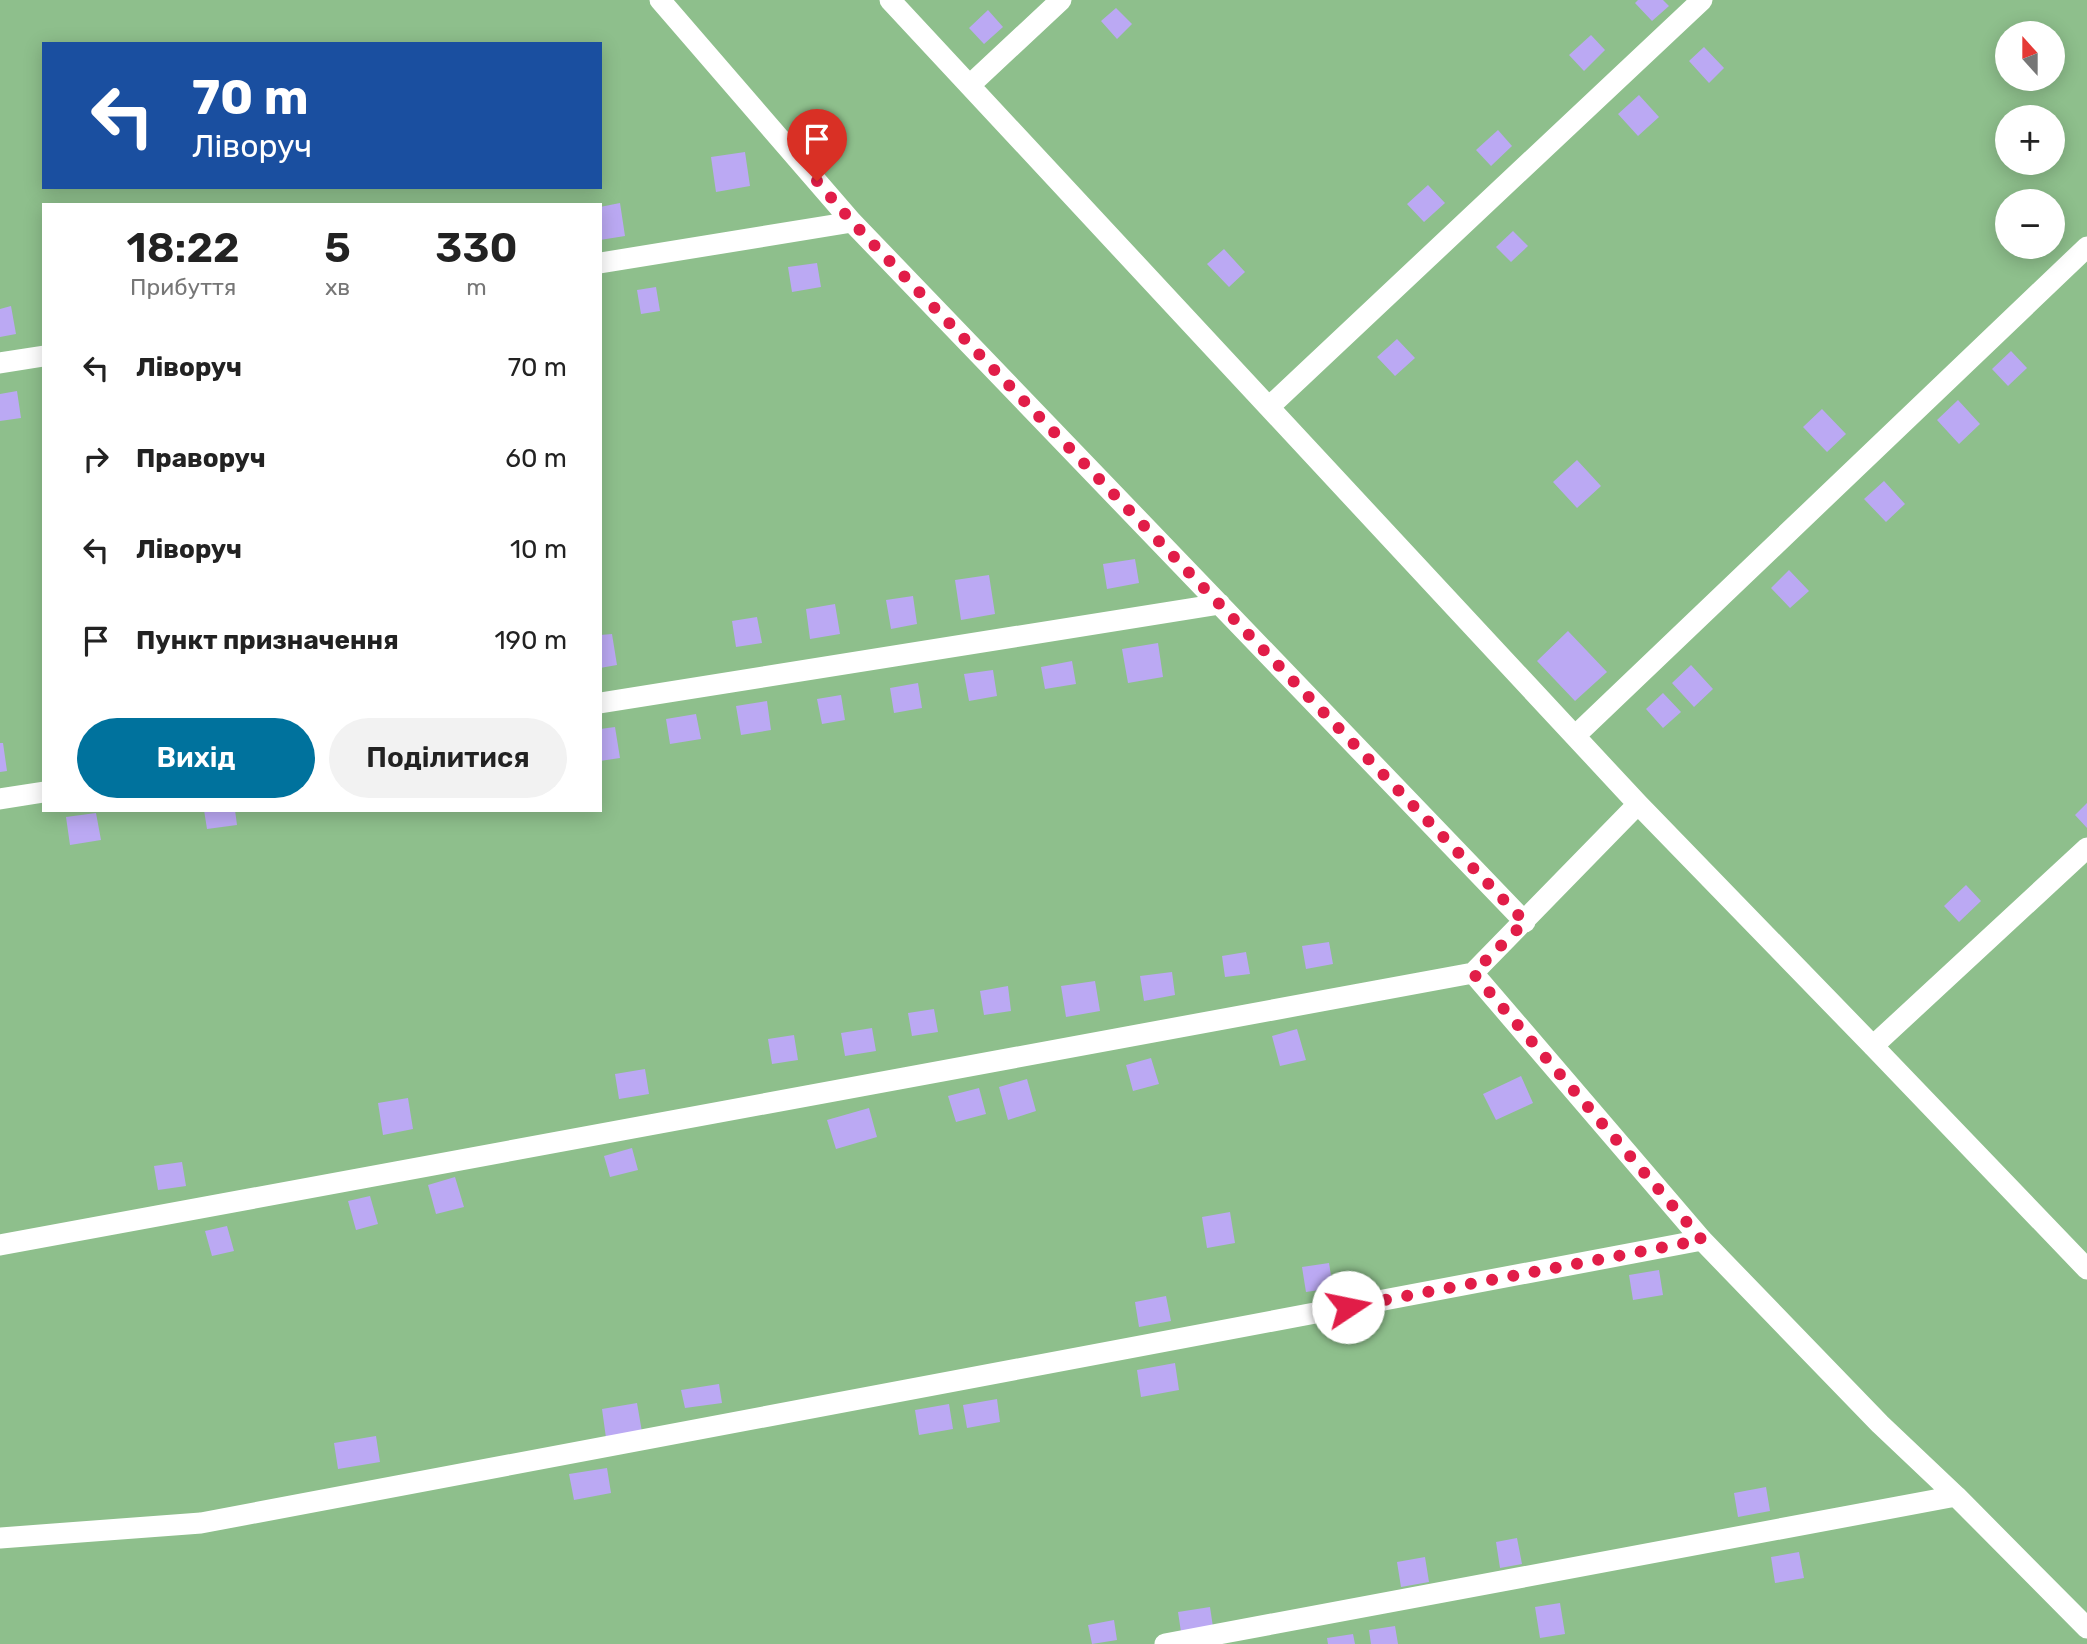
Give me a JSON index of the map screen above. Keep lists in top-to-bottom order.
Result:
{
  "north": "top",
  "page": {
    "map_buttons": ["+", "−"],
    "turn": ["70 m", "Ліворуч"],
    "eta": [
      "18:22",
      "Прибуття",
      "5",
      "хв",
      "330",
      "m"
    ],
    "list": [
      {
        "name": "Ліворуч",
        "value": "70 m"
      },
      {
        "name": "Праворуч",
        "value": "60 m"
      },
      {
        "name": "Ліворуч",
        "value": "10 m"
      },
      {
        "name": "Пункт призначення",
        "value": "190 m"
      }
    ],
    "buttons": ["Вихід", "Поділитися"]
  }
}
